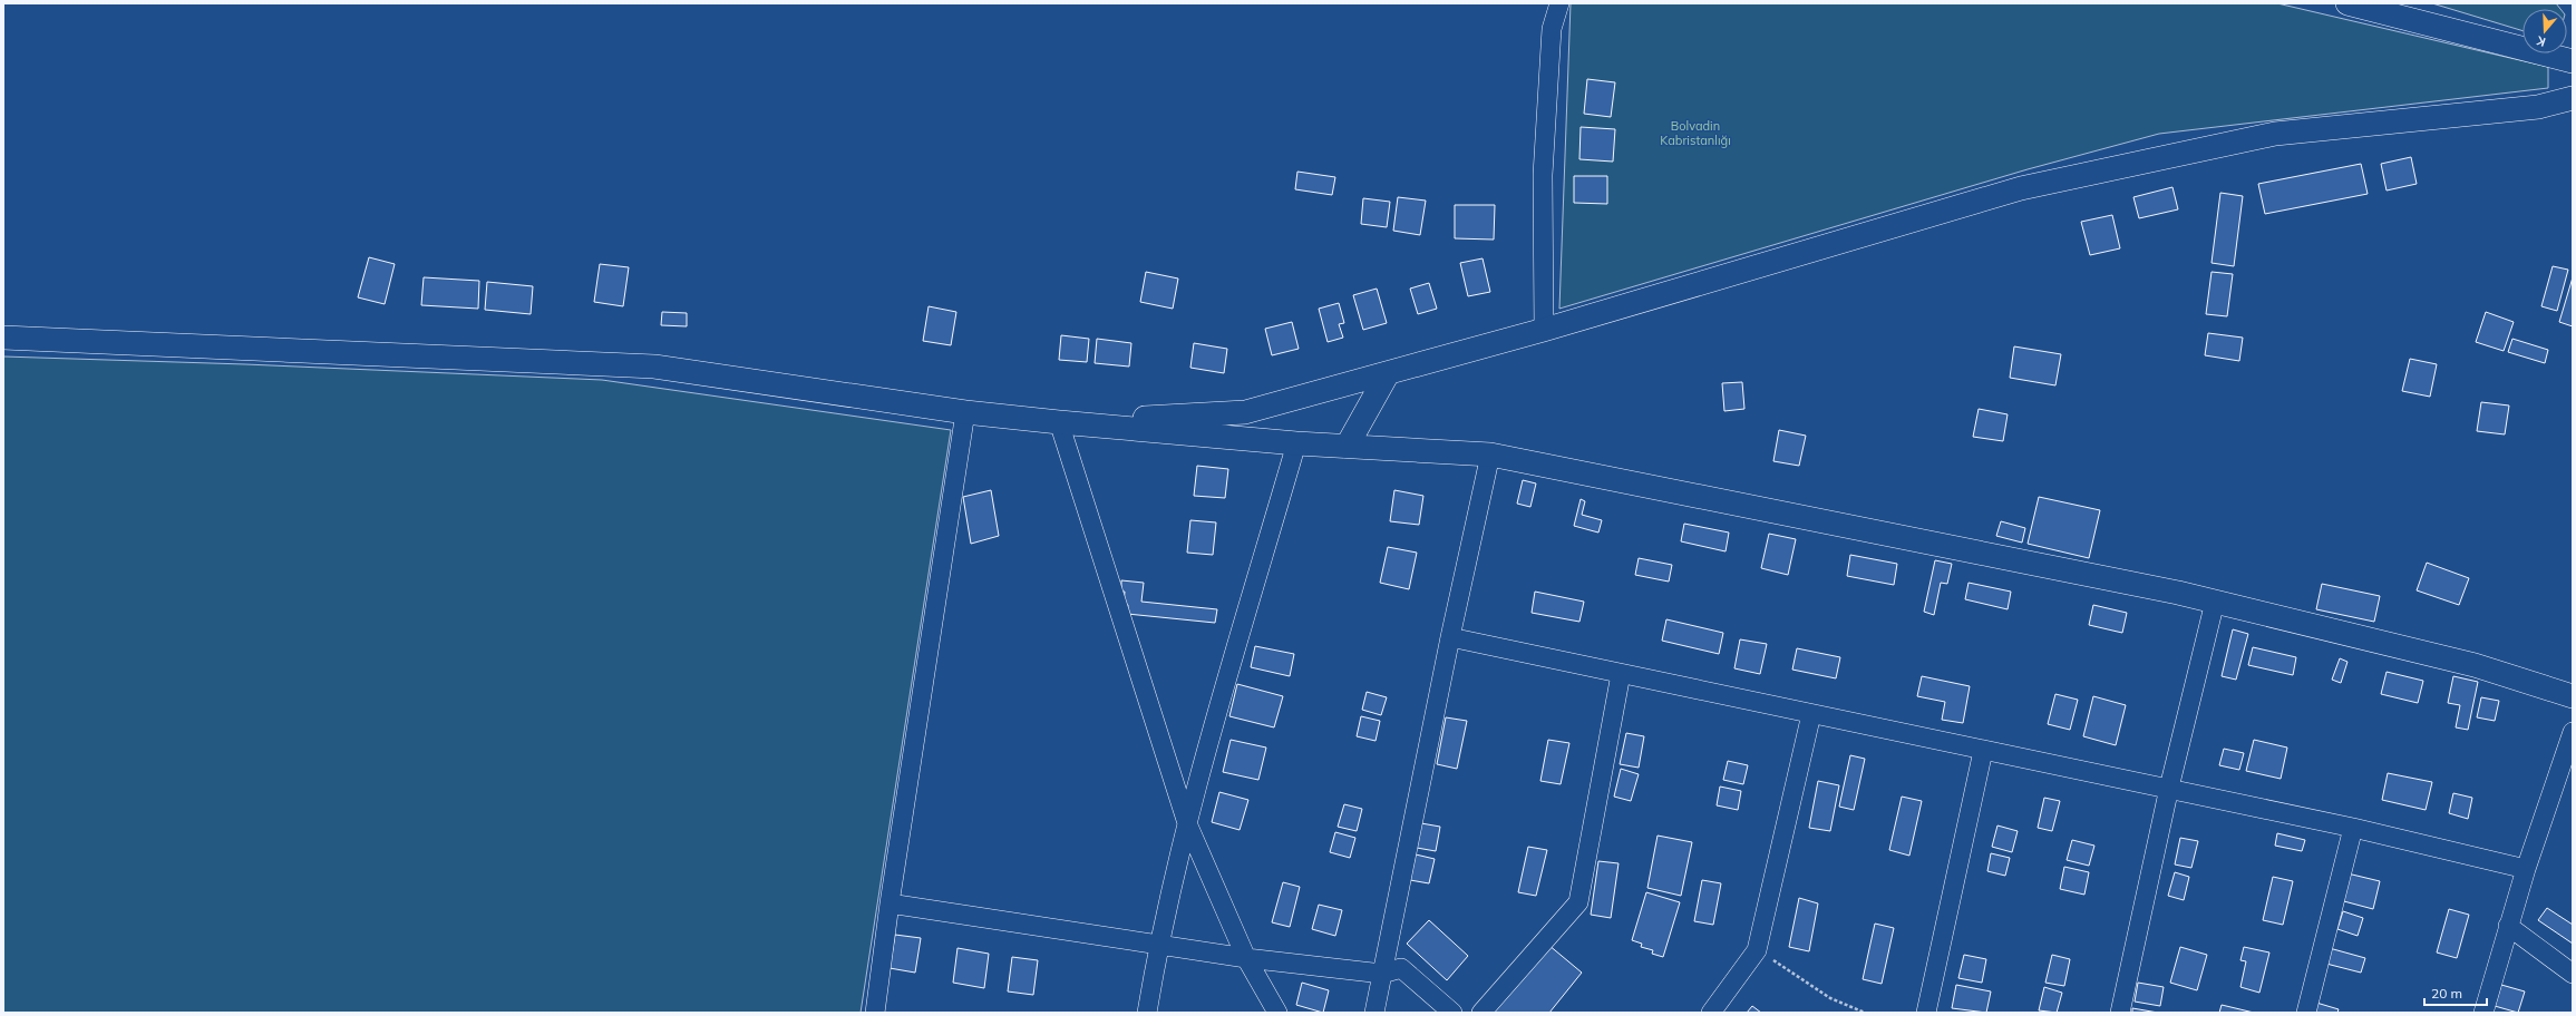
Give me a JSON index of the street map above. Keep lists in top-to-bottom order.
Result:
{
  "parks": ["Bolvadin Kabristanlığı"],
  "scale_bar": "20 m",
  "north": "bottom"
}
